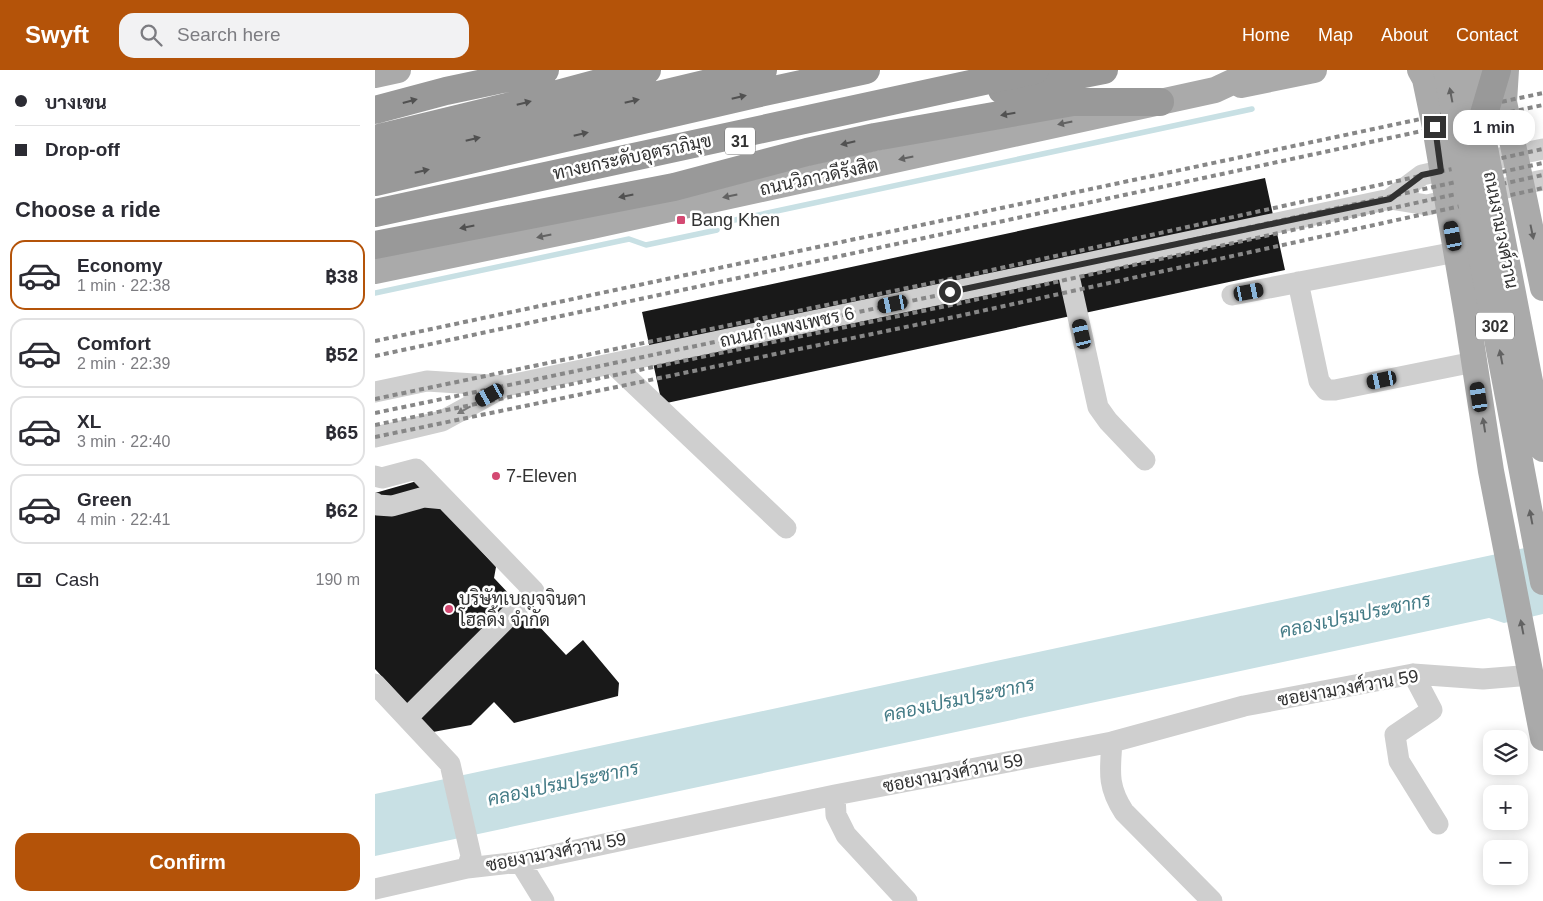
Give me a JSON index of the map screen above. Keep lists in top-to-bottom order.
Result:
{
  "streets": {
    "highway": ["31", "ทางยกระดับอุตราภิมุข"],
    "main road": ["ถนนวิภาวดีรังสิต", "ถนนงามวงศ์วาน", "302"],
    "street": ["ถนนกำแพงเพชร 6", "ซอยงามวงศ์วาน 59"]
  },
  "one_way": ["ถนนวิภาวดีรังสิต"],
  "water": ["คลองเปรมประชากร"],
  "places": {
    "transit": ["Bang Khen"],
    "other": ["7-Eleven", "บริษัทเบญจจินดา โฮลดิ้ง จำกัด"]
  },
  "page": {
    "header": "Swyft",
    "search": "Search here",
    "nav": [
      "Home",
      "Map",
      "About",
      "Contact"
    ],
    "banner": ["บางเขน", "Drop-off"],
    "bubble": "1 min",
    "heading": "Choose a ride",
    "list": [
      {
        "name": "Economy",
        "note": "1 min · 22:38",
        "value": "฿38"
      },
      {
        "name": "Comfort",
        "note": "2 min · 22:39",
        "value": "฿52"
      },
      {
        "name": "XL",
        "note": "3 min · 22:40",
        "value": "฿65"
      },
      {
        "name": "Green",
        "note": "4 min · 22:41",
        "value": "฿62"
      }
    ],
    "pay": ["Cash", "190 m"],
    "map_buttons": ["+", "−"],
    "buttons": "Confirm"
  }
}
